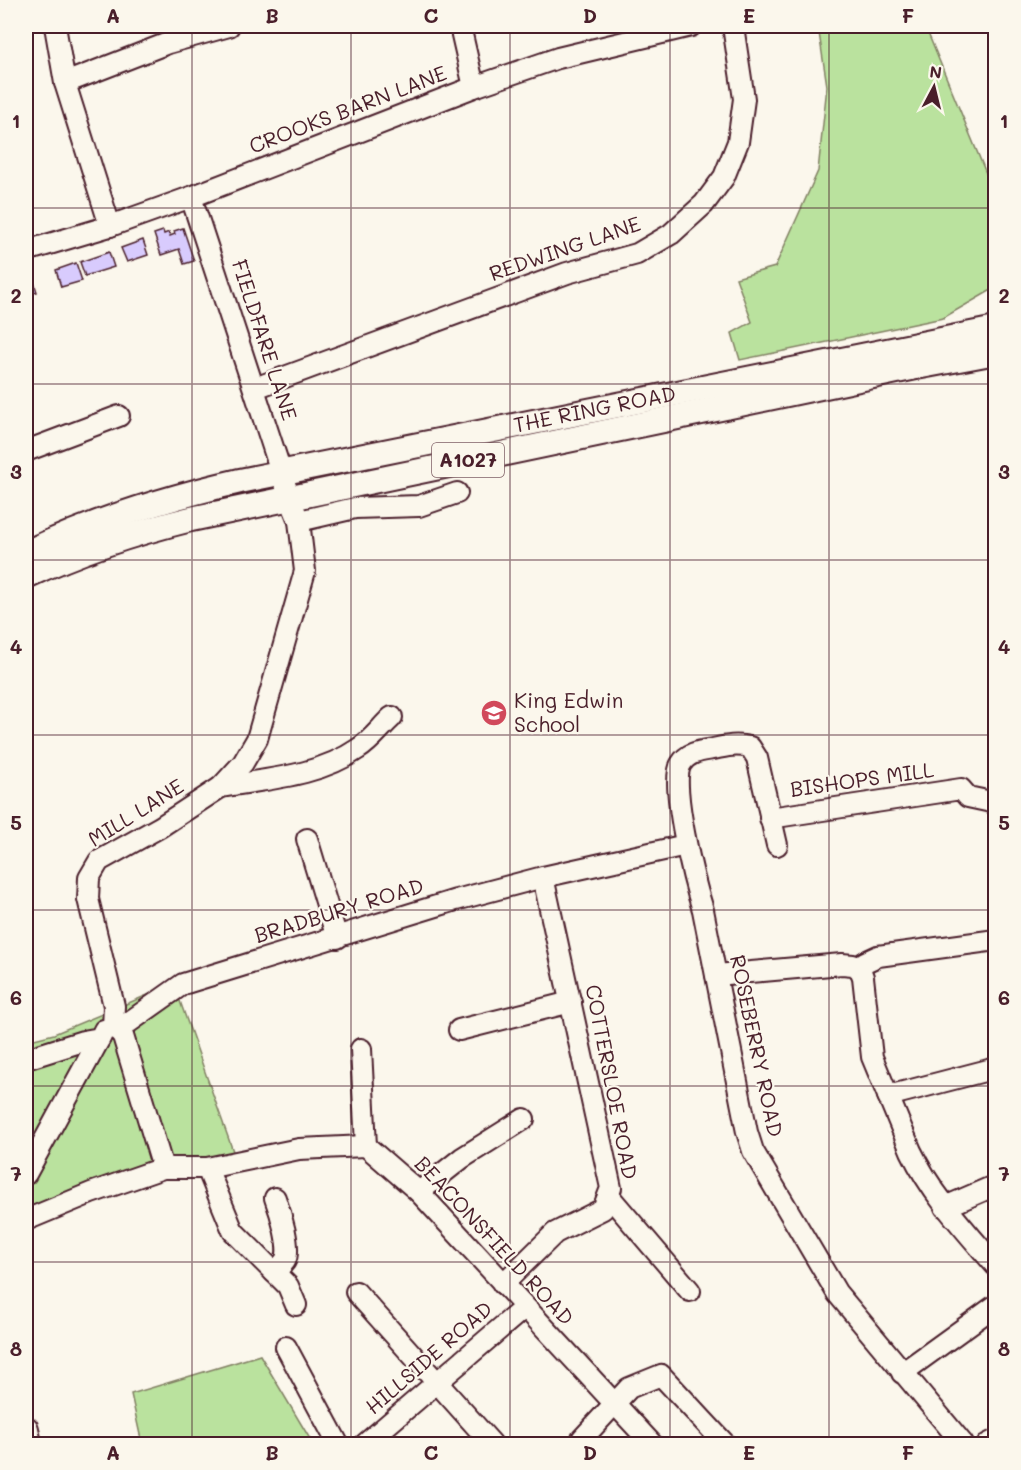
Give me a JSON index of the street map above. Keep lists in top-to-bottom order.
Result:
{
  "streets": {
    "main road": ["THE RING ROAD", "A1027"],
    "street": [
      "CROOKS BARN LANE",
      "REDWING LANE",
      "FIELDFARE LANE",
      "BISHOPS MILL",
      "MILL LANE",
      "BRADBURY ROAD",
      "ROSEBERRY ROAD",
      "COTTERSLOE ROAD",
      "BEACONSFIELD ROAD",
      "HILLSIDE ROAD"
    ]
  },
  "crossings": [
    ["CROOKS BARN LANE", "FIELDFARE LANE"],
    ["REDWING LANE", "FIELDFARE LANE"],
    ["FIELDFARE LANE", "THE RING ROAD"],
    ["BISHOPS MILL", "ROSEBERRY ROAD"],
    ["MILL LANE", "BRADBURY ROAD"],
    ["BRADBURY ROAD", "ROSEBERRY ROAD"],
    ["BRADBURY ROAD", "COTTERSLOE ROAD"],
    ["COTTERSLOE ROAD", "BEACONSFIELD ROAD"],
    ["BEACONSFIELD ROAD", "HILLSIDE ROAD"]
  ],
  "places": {
    "school or university": ["King Edwin School"]
  },
  "north": "top",
  "grid": {
    "columns": [
      "A",
      "B",
      "C",
      "D",
      "E",
      "F"
    ],
    "rows": [
      "1",
      "2",
      "3",
      "4",
      "5",
      "6",
      "7",
      "8"
    ]
  }
}
